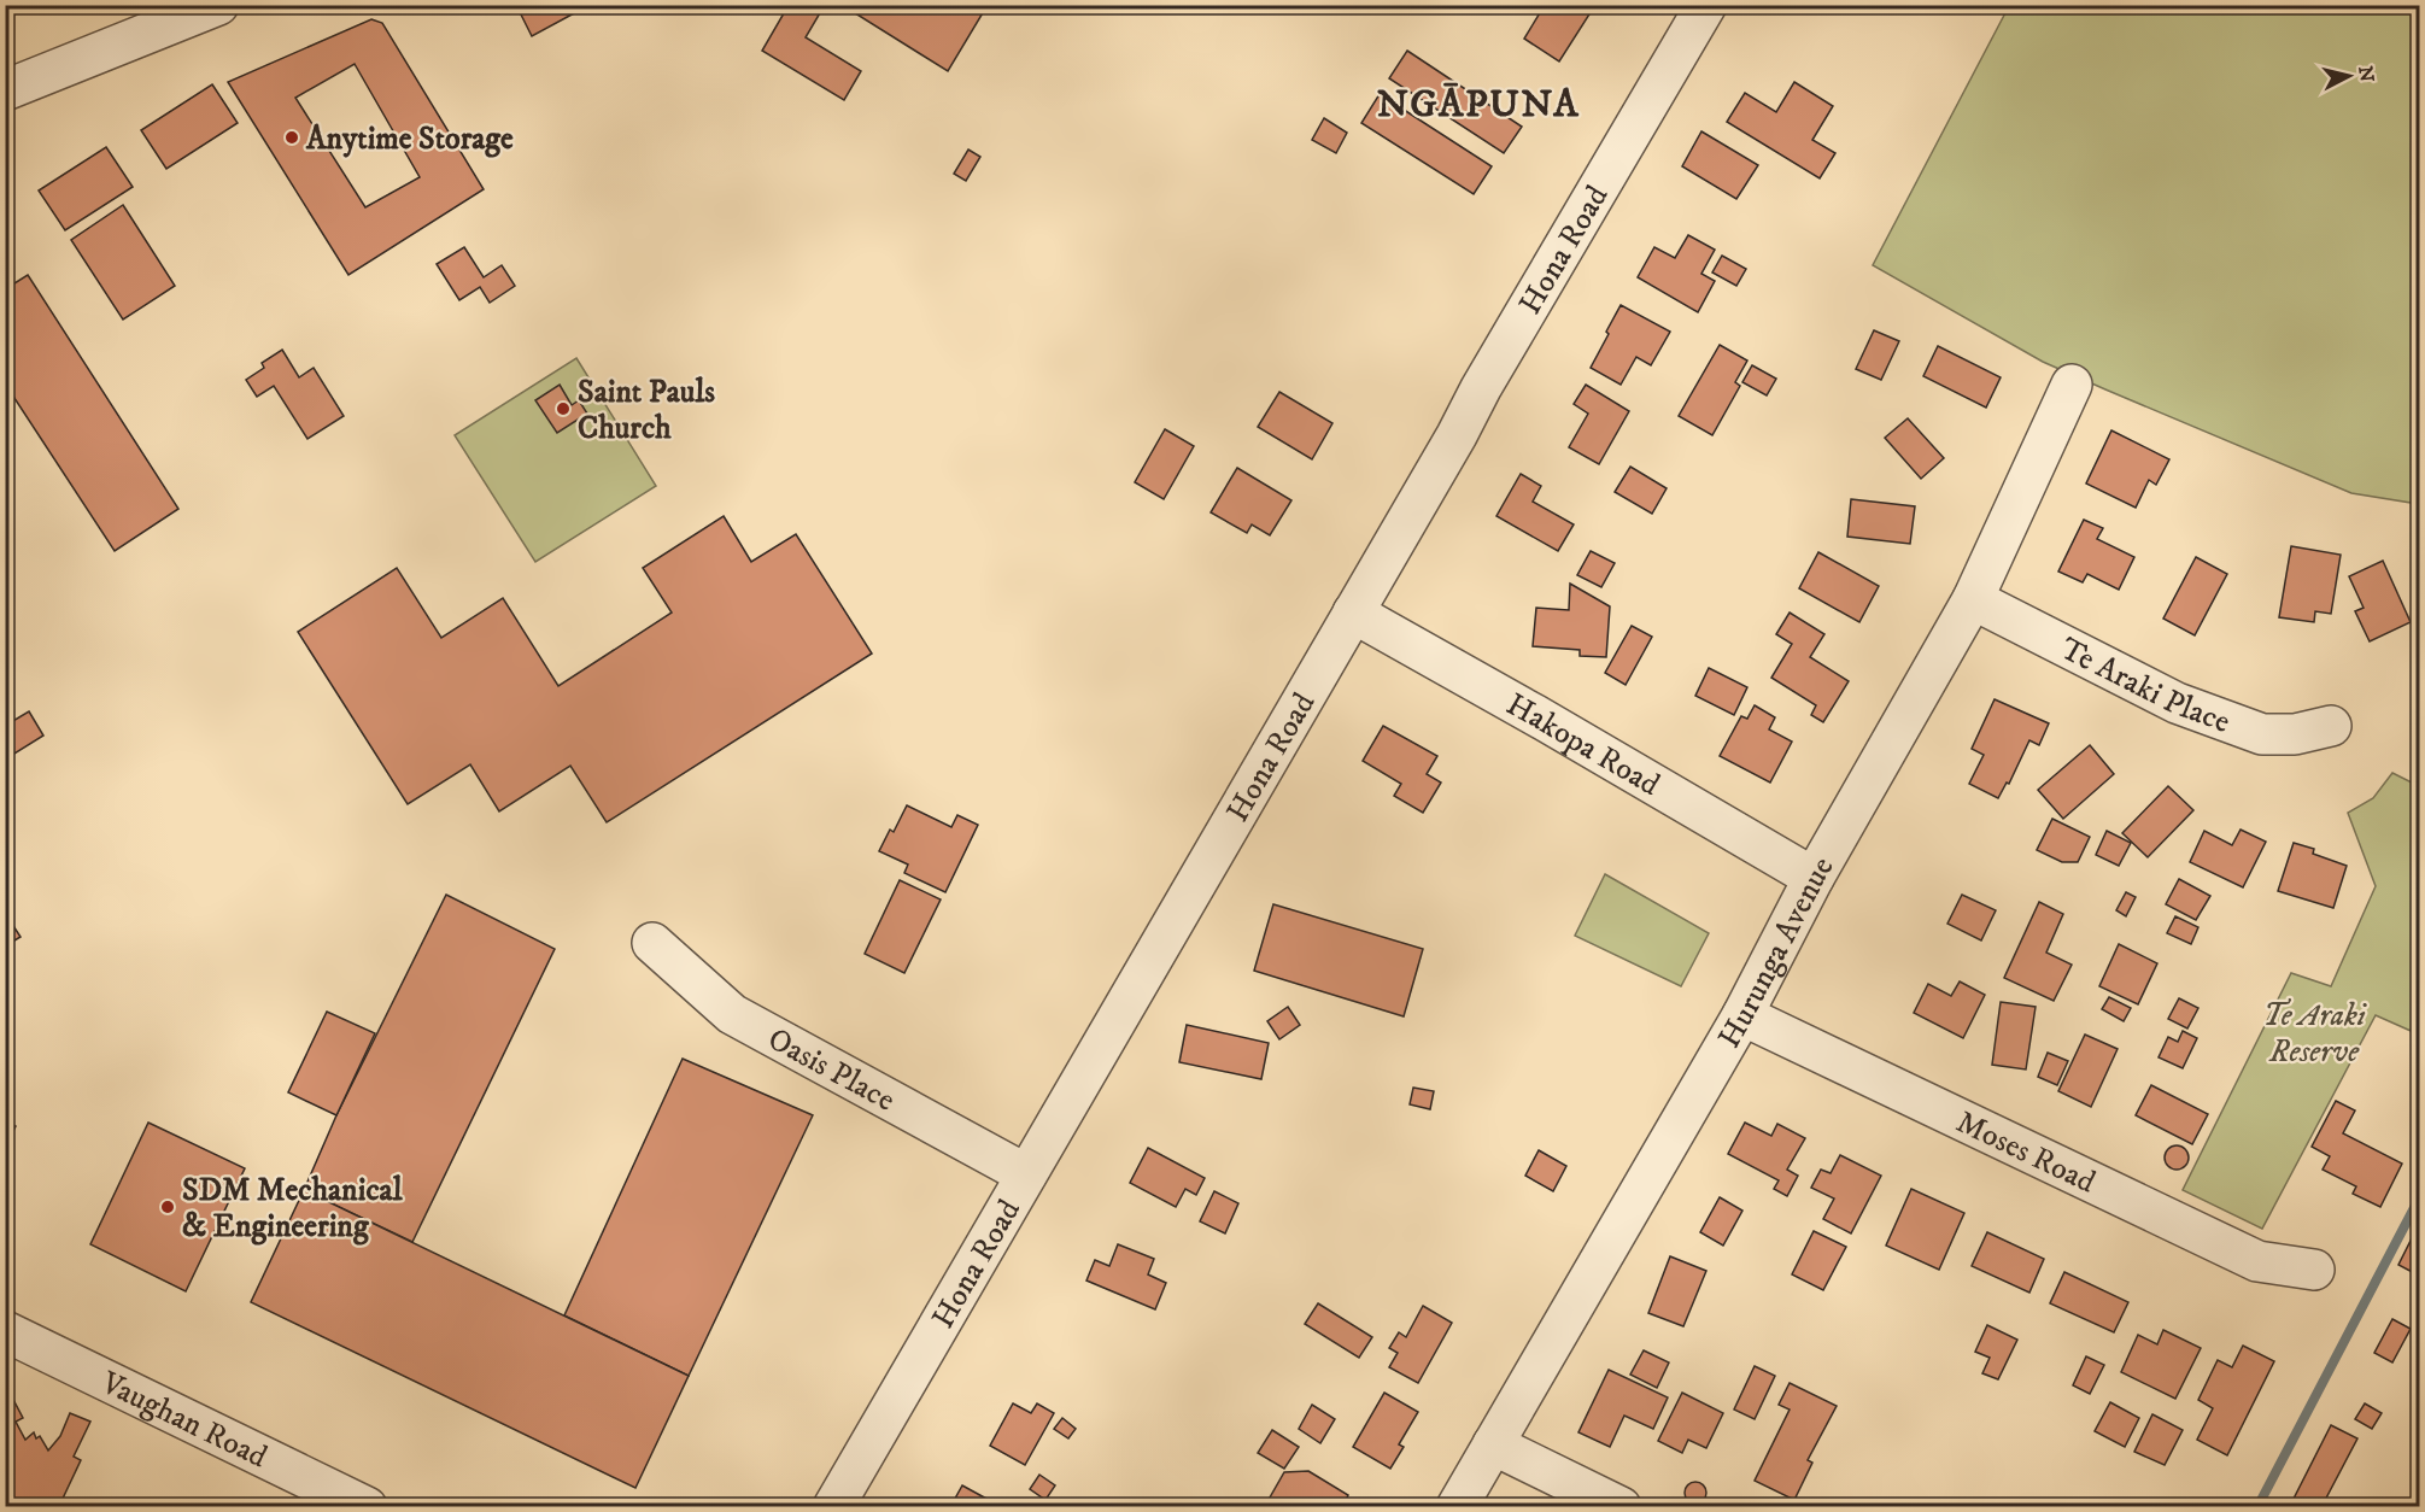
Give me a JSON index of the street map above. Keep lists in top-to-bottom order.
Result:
{
  "streets": {
    "street": [
      "Hona Road",
      "Te Araki Place",
      "Hakopa Road",
      "Hurunga Avenue",
      "Oasis Place",
      "Moses Road",
      "Vaughan Road"
    ]
  },
  "crossings": [
    ["Hona Road", "Hakopa Road"],
    ["Hona Road", "Oasis Place"],
    ["Te Araki Place", "Hurunga Avenue"],
    ["Hakopa Road", "Hurunga Avenue"],
    ["Hurunga Avenue", "Moses Road"]
  ],
  "districts": ["NGĀPUNA"],
  "parks": ["Te Araki Reserve"],
  "places": ["Anytime Storage", "Saint Pauls Church", "SDM Mechanical & Engineering"],
  "north": "right"
}
